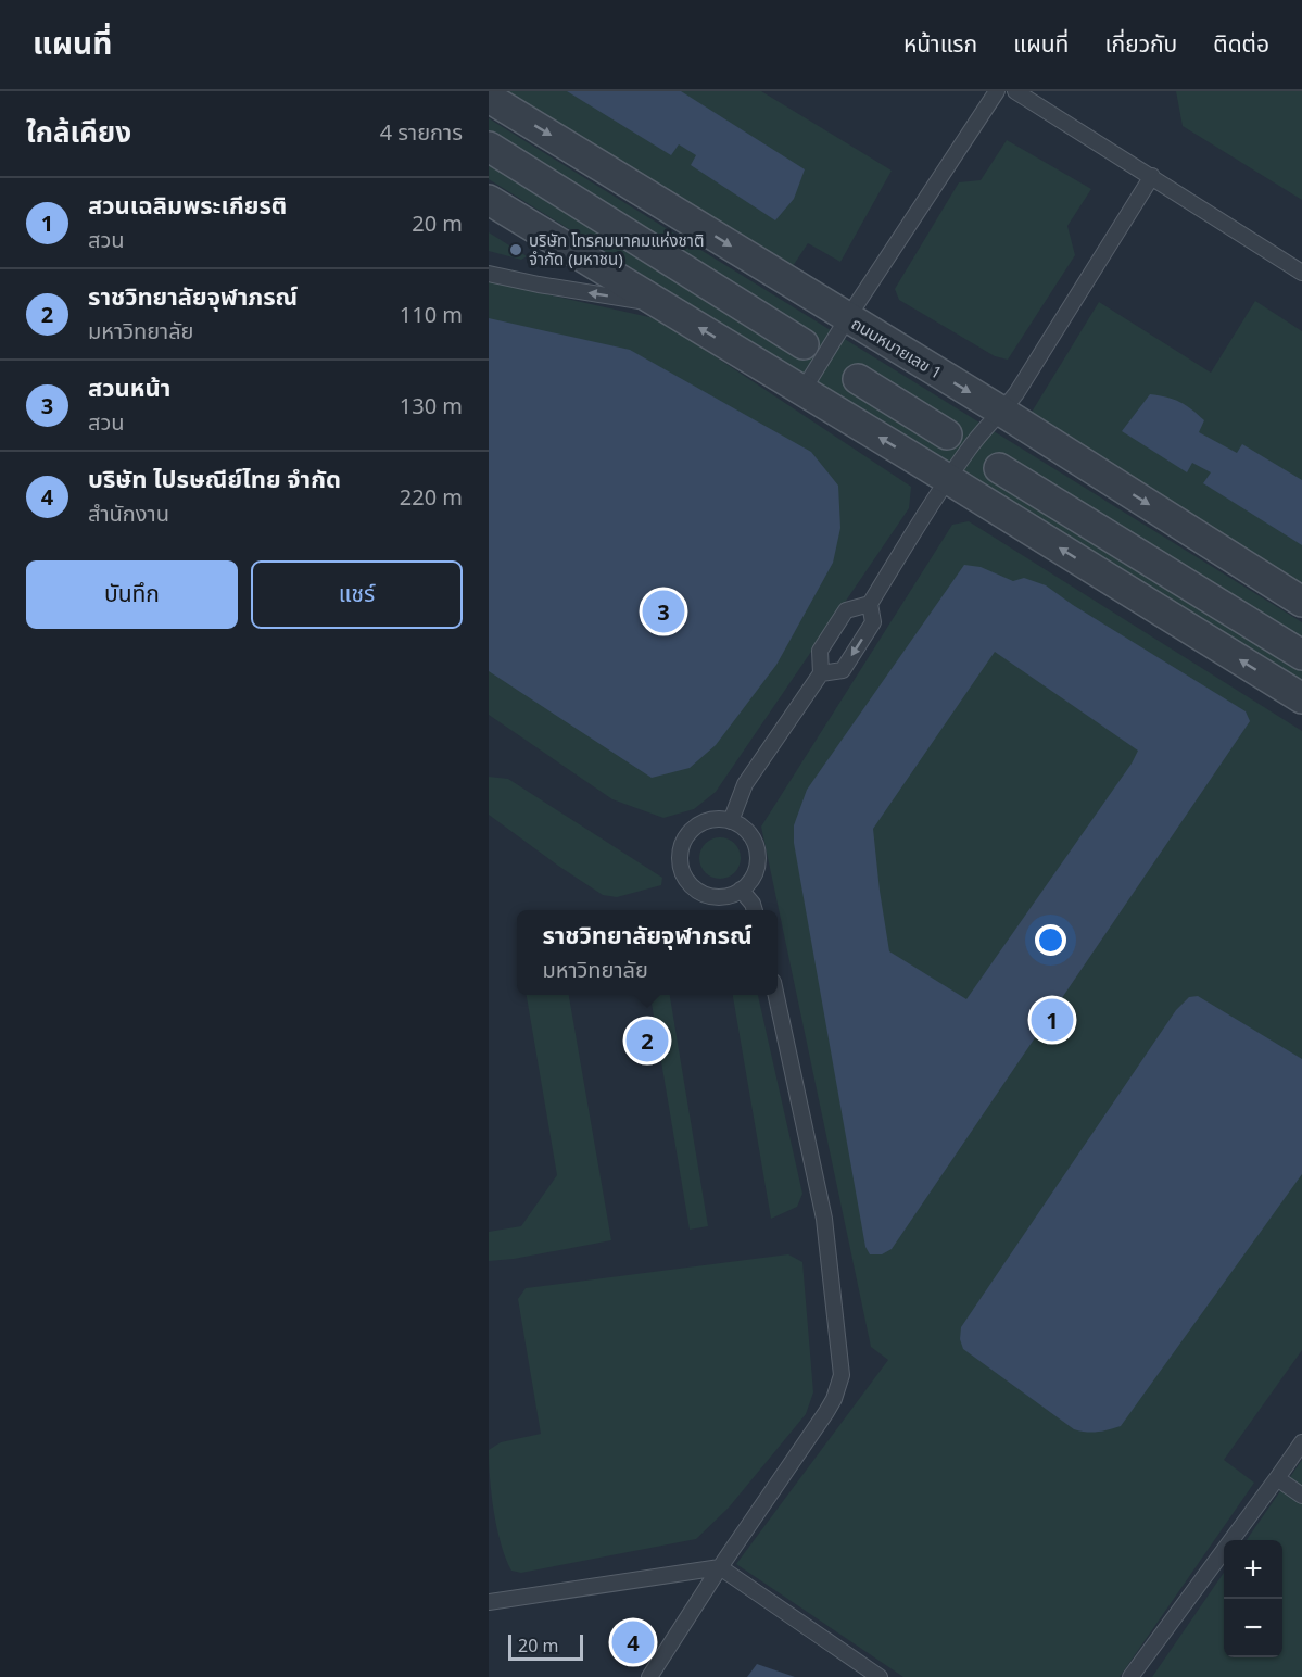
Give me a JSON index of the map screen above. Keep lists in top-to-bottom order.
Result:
{
  "streets": {
    "street": ["ถนนหมายเลข 1"]
  },
  "places": ["บริษัท โทรคมนาคมแห่งชาติ จำกัด (มหาชน)"],
  "scale_bar": "20 m",
  "page": {
    "header": "แผนที่",
    "nav": [
      "หน้าแรก",
      "แผนที่",
      "เกี่ยวกับ",
      "ติดต่อ"
    ],
    "heading": ["ใกล้เคียง", "4 รายการ"],
    "list": [
      {
        "mark": "1",
        "name": "สวนเฉลิมพระเกียรติ",
        "note": "สวน",
        "value": "20 m"
      },
      {
        "mark": "2",
        "name": "ราชวิทยาลัยจุฬาภรณ์",
        "note": "มหาวิทยาลัย",
        "value": "110 m"
      },
      {
        "mark": "3",
        "name": "สวนหน้า",
        "note": "สวน",
        "value": "130 m"
      },
      {
        "mark": "4",
        "name": "บริษัท ไปรษณีย์ไทย จำกัด",
        "note": "สำนักงาน",
        "value": "220 m"
      }
    ],
    "buttons": ["บันทึก", "แชร์"],
    "pins": [
      "3",
      "1",
      "2",
      "4"
    ],
    "popup": ["ราชวิทยาลัยจุฬาภรณ์", "มหาวิทยาลัย"],
    "map_buttons": ["+", "−"],
    "scale": "20 m"
  }
}
